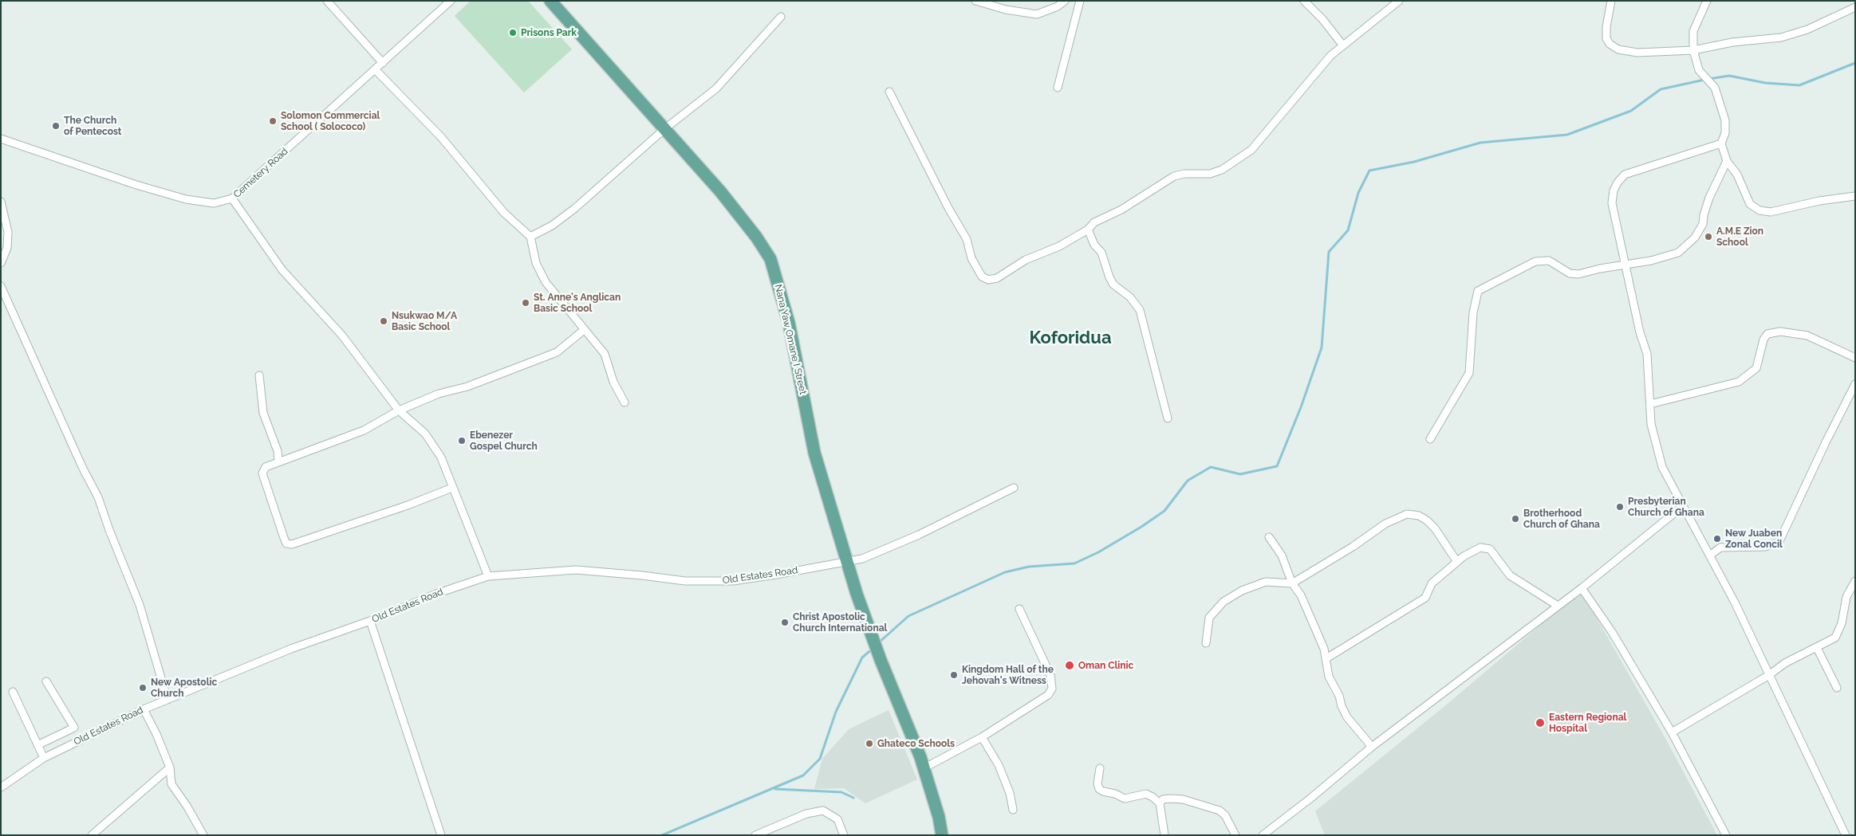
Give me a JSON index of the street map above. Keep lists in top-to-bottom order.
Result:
{
  "streets": {
    "main road": ["Nana Yaw Omane I Street"],
    "street": ["Cemetery Road", "Old Estates Road"]
  },
  "crossings": [
    ["Nana Yaw Omane I Street", "Old Estates Road"]
  ],
  "districts": ["Koforidua"],
  "places": [
    "Prisons Park",
    "Solomon Commercial School ( Solococo)",
    "The Church of Pentecost",
    "A.M.E Zion School",
    "St. Anne's Anglican Basic School",
    "Nsukwao M/A Basic School",
    "Ebenezer Gospel Church",
    "Presbyterian Church of Ghana",
    "Brotherhood Church of Ghana",
    "New Juaben Zonal Concil",
    "Christ Apostolic Church International",
    "Oman Clinic",
    "Kingdom Hall of the Jehovah's Witness",
    "New Apostolic Church",
    "Eastern Regional Hospital",
    "Ghateco Schools"
  ]
}
